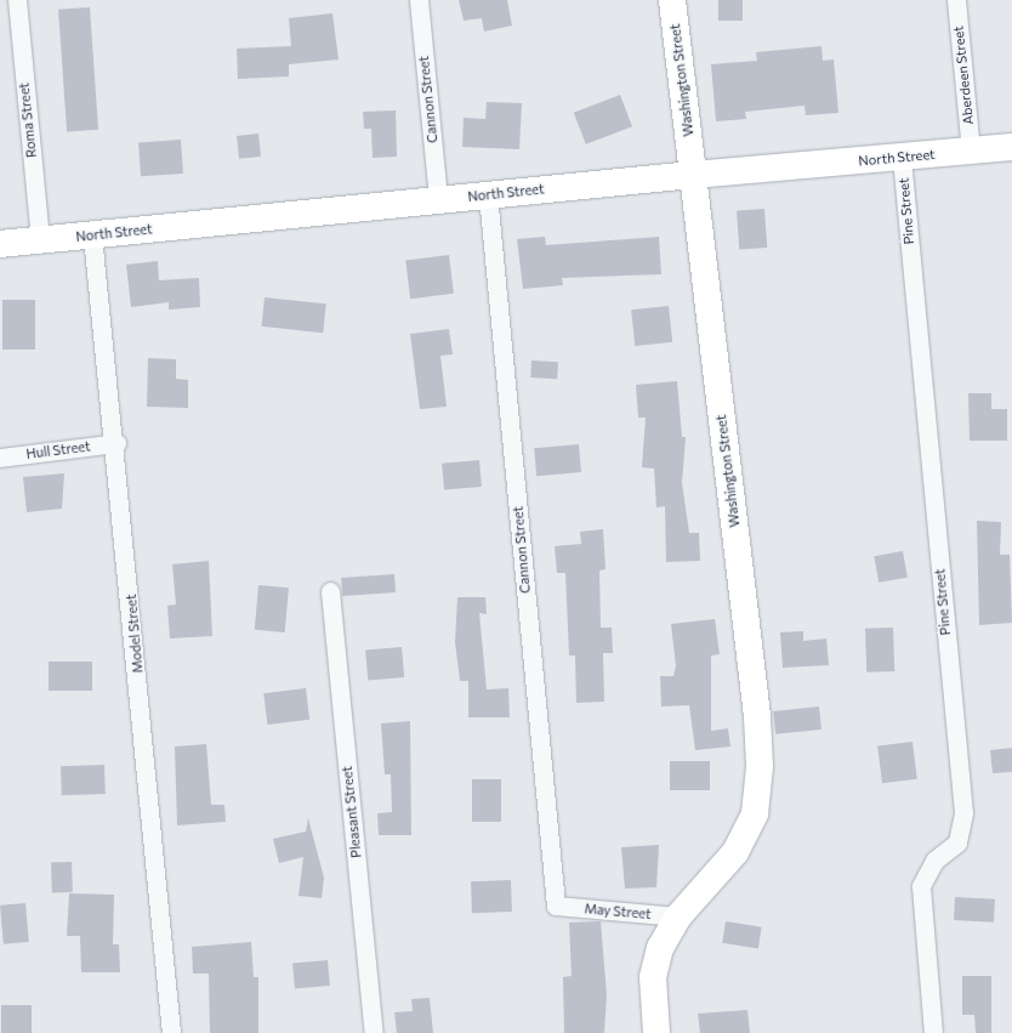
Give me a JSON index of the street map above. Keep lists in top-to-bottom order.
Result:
{
  "streets": {
    "street": [
      "Aberdeen Street",
      "Washington Street",
      "Cannon Street",
      "Roma Street",
      "North Street",
      "Pine Street",
      "Hull Street",
      "Model Street",
      "Pleasant Street",
      "May Street"
    ]
  },
  "crossings": [
    ["Aberdeen Street", "North Street"],
    ["Washington Street", "North Street"],
    ["Washington Street", "May Street"],
    ["Cannon Street", "North Street"],
    ["Cannon Street", "May Street"],
    ["Roma Street", "North Street"],
    ["North Street", "Pine Street"],
    ["North Street", "Model Street"],
    ["Hull Street", "Model Street"]
  ]
}
